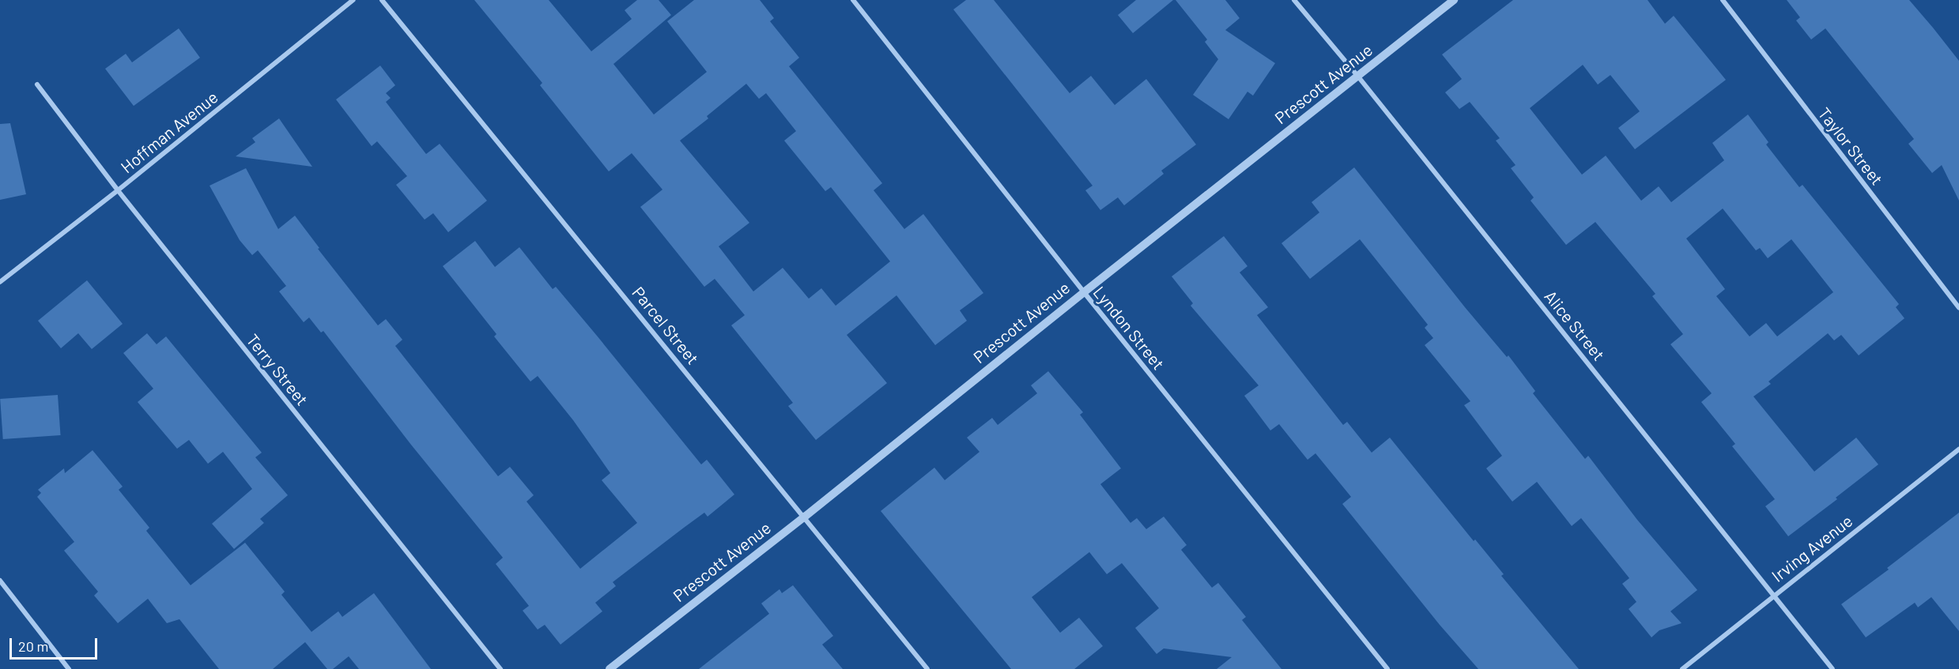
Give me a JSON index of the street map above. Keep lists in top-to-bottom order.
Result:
{
  "streets": {
    "street": [
      "Prescott Avenue",
      "Hoffman Avenue",
      "Taylor Street",
      "Parcel Street",
      "Alice Street",
      "Lyndon Street",
      "Terry Street",
      "Irving Avenue"
    ]
  },
  "crossings": [
    ["Prescott Avenue", "Parcel Street"],
    ["Prescott Avenue", "Alice Street"],
    ["Prescott Avenue", "Lyndon Street"],
    ["Hoffman Avenue", "Terry Street"],
    ["Alice Street", "Irving Avenue"]
  ],
  "scale_bar": "20 m"
}
